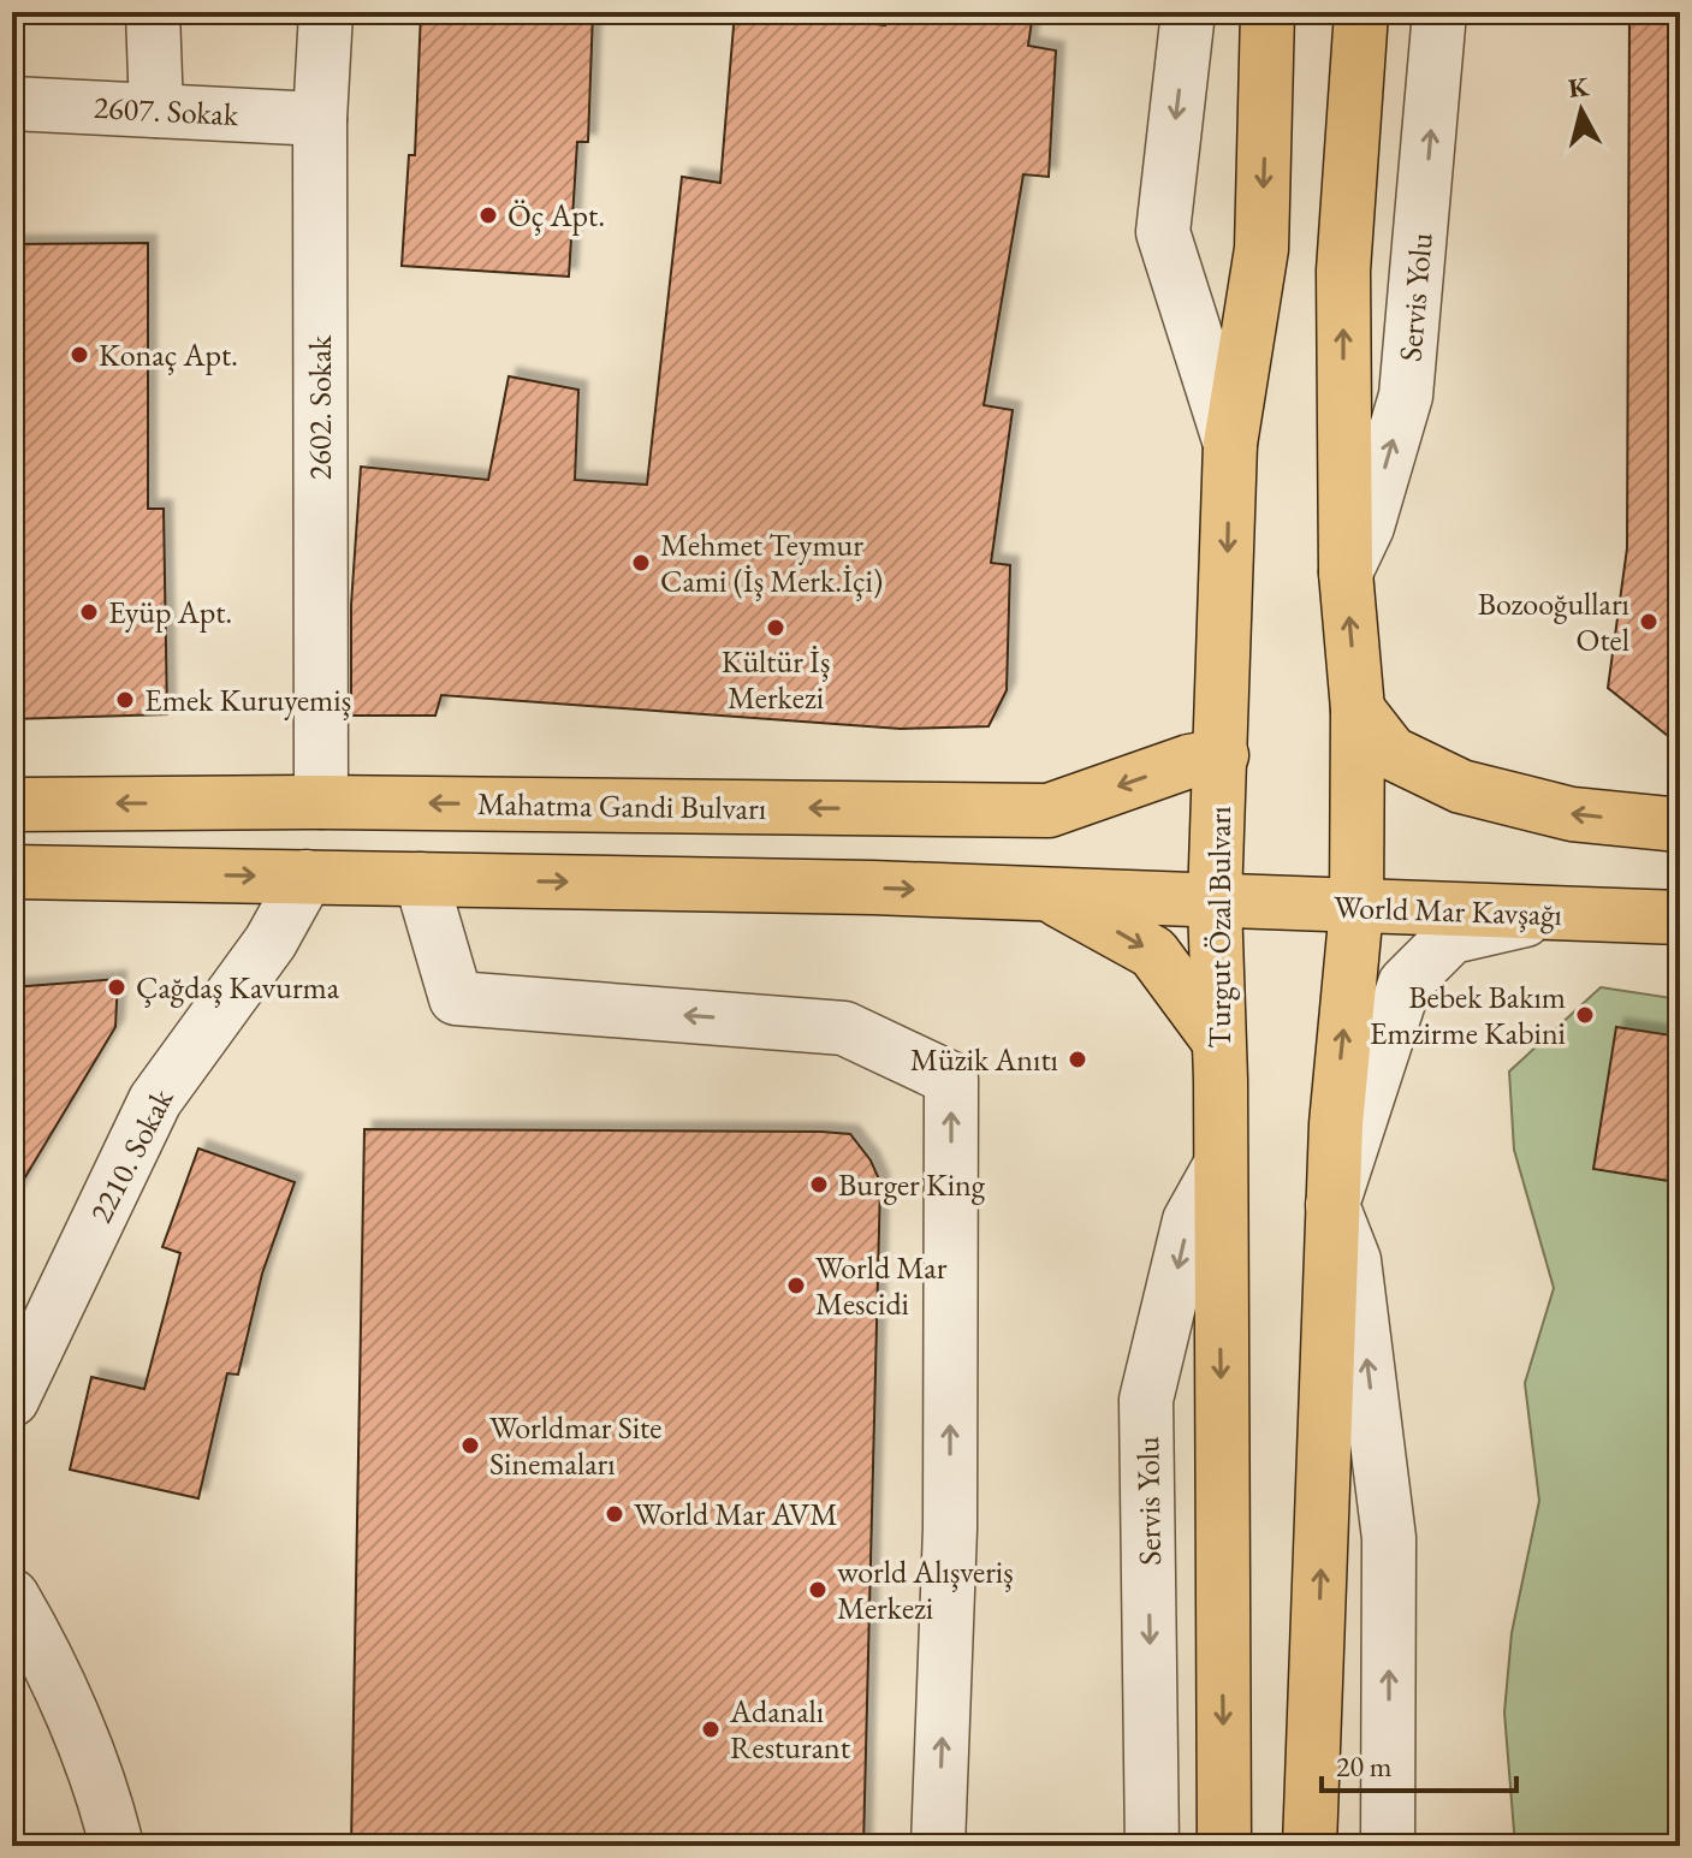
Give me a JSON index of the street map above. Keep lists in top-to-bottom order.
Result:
{
  "streets": {
    "main road": ["Mahatma Gandi Bulvarı", "World Mar Kavşağı", "Turgut Özal Bulvarı"],
    "street": [
      "2607. Sokak",
      "Servis Yolu",
      "2602. Sokak",
      "2210. Sokak"
    ]
  },
  "crossings": [
    ["2607. Sokak", "2602. Sokak"],
    ["Servis Yolu", "Turgut Özal Bulvarı"],
    ["2602. Sokak", "Mahatma Gandi Bulvarı"],
    ["Mahatma Gandi Bulvarı", "Turgut Özal Bulvarı"],
    ["World Mar Kavşağı", "Turgut Özal Bulvarı"]
  ],
  "places": [
    "Öç Apt.",
    "Konaç Apt.",
    "Mehmet Teymur Cami (İş Merk.İçi)",
    "Eyüp Apt.",
    "Bozooğulları Otel",
    "Kültür İş Merkezi",
    "Emek Kuruyemiş",
    "Çağdaş Kavurma",
    "Bebek Bakım Emzirme Kabini",
    "Müzik Anıtı",
    "Burger King",
    "World Mar Mescidi",
    "Worldmar Site Sinemaları",
    "World Mar AVM",
    "world Alışveriş Merkezi",
    "Adanalı Resturant"
  ],
  "scale_bar": "20 m",
  "north": "top"
}
